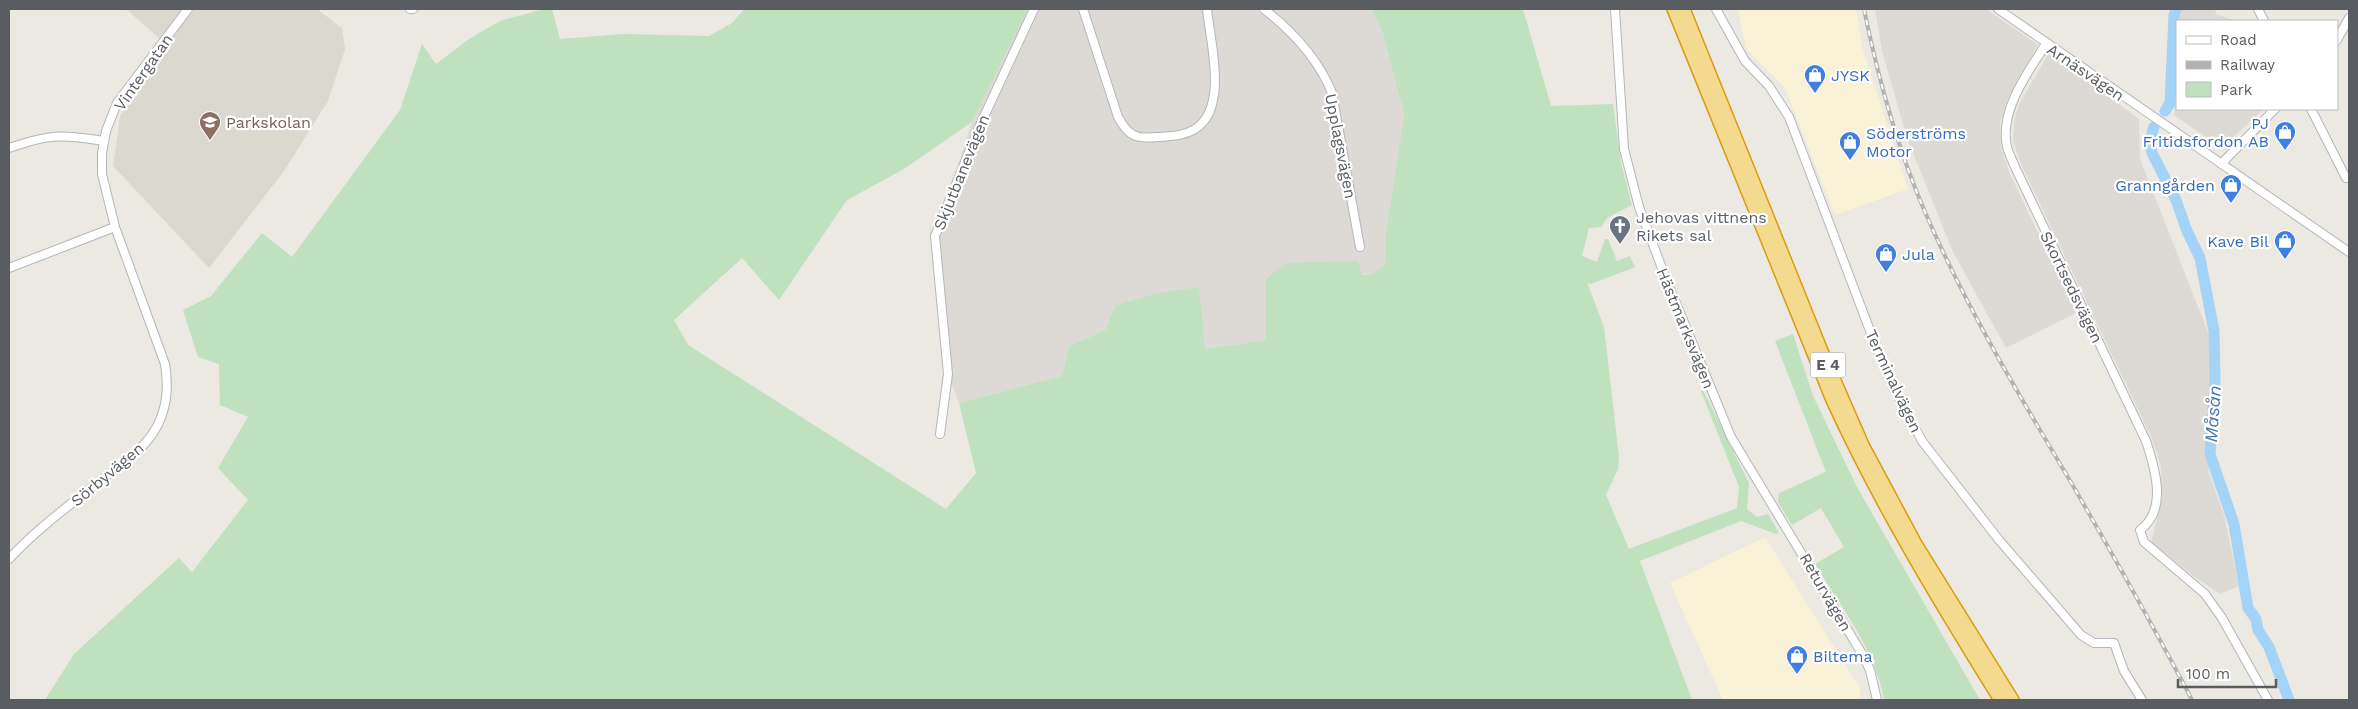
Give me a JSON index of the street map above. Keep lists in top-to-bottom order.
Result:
{
  "streets": {
    "highway": ["E 4"],
    "street": [
      "Vintergatan",
      "Arnäsvägen",
      "Upplagsvägen",
      "Skjutbanevägen",
      "Skortsedsvägen",
      "Hästmarksvägen",
      "Terminalvägen",
      "Sörbyvägen",
      "Returvägen"
    ]
  },
  "crossings": [
    ["Vintergatan", "Sörbyvägen"],
    ["Arnäsvägen", "Skortsedsvägen"],
    ["Hästmarksvägen", "Returvägen"]
  ],
  "water": ["Måsån"],
  "places": {
    "shop": [
      "JYSK",
      "PJ Fritidsfordon AB",
      "Söderströms Motor",
      "Granngården",
      "Kave Bil",
      "Jula",
      "Biltema"
    ],
    "school or university": ["Parkskolan"],
    "church": ["Jehovas vittnens Rikets sal"]
  },
  "legend": ["Road", "Railway", "Park"],
  "scale_bar": "100 m"
}
